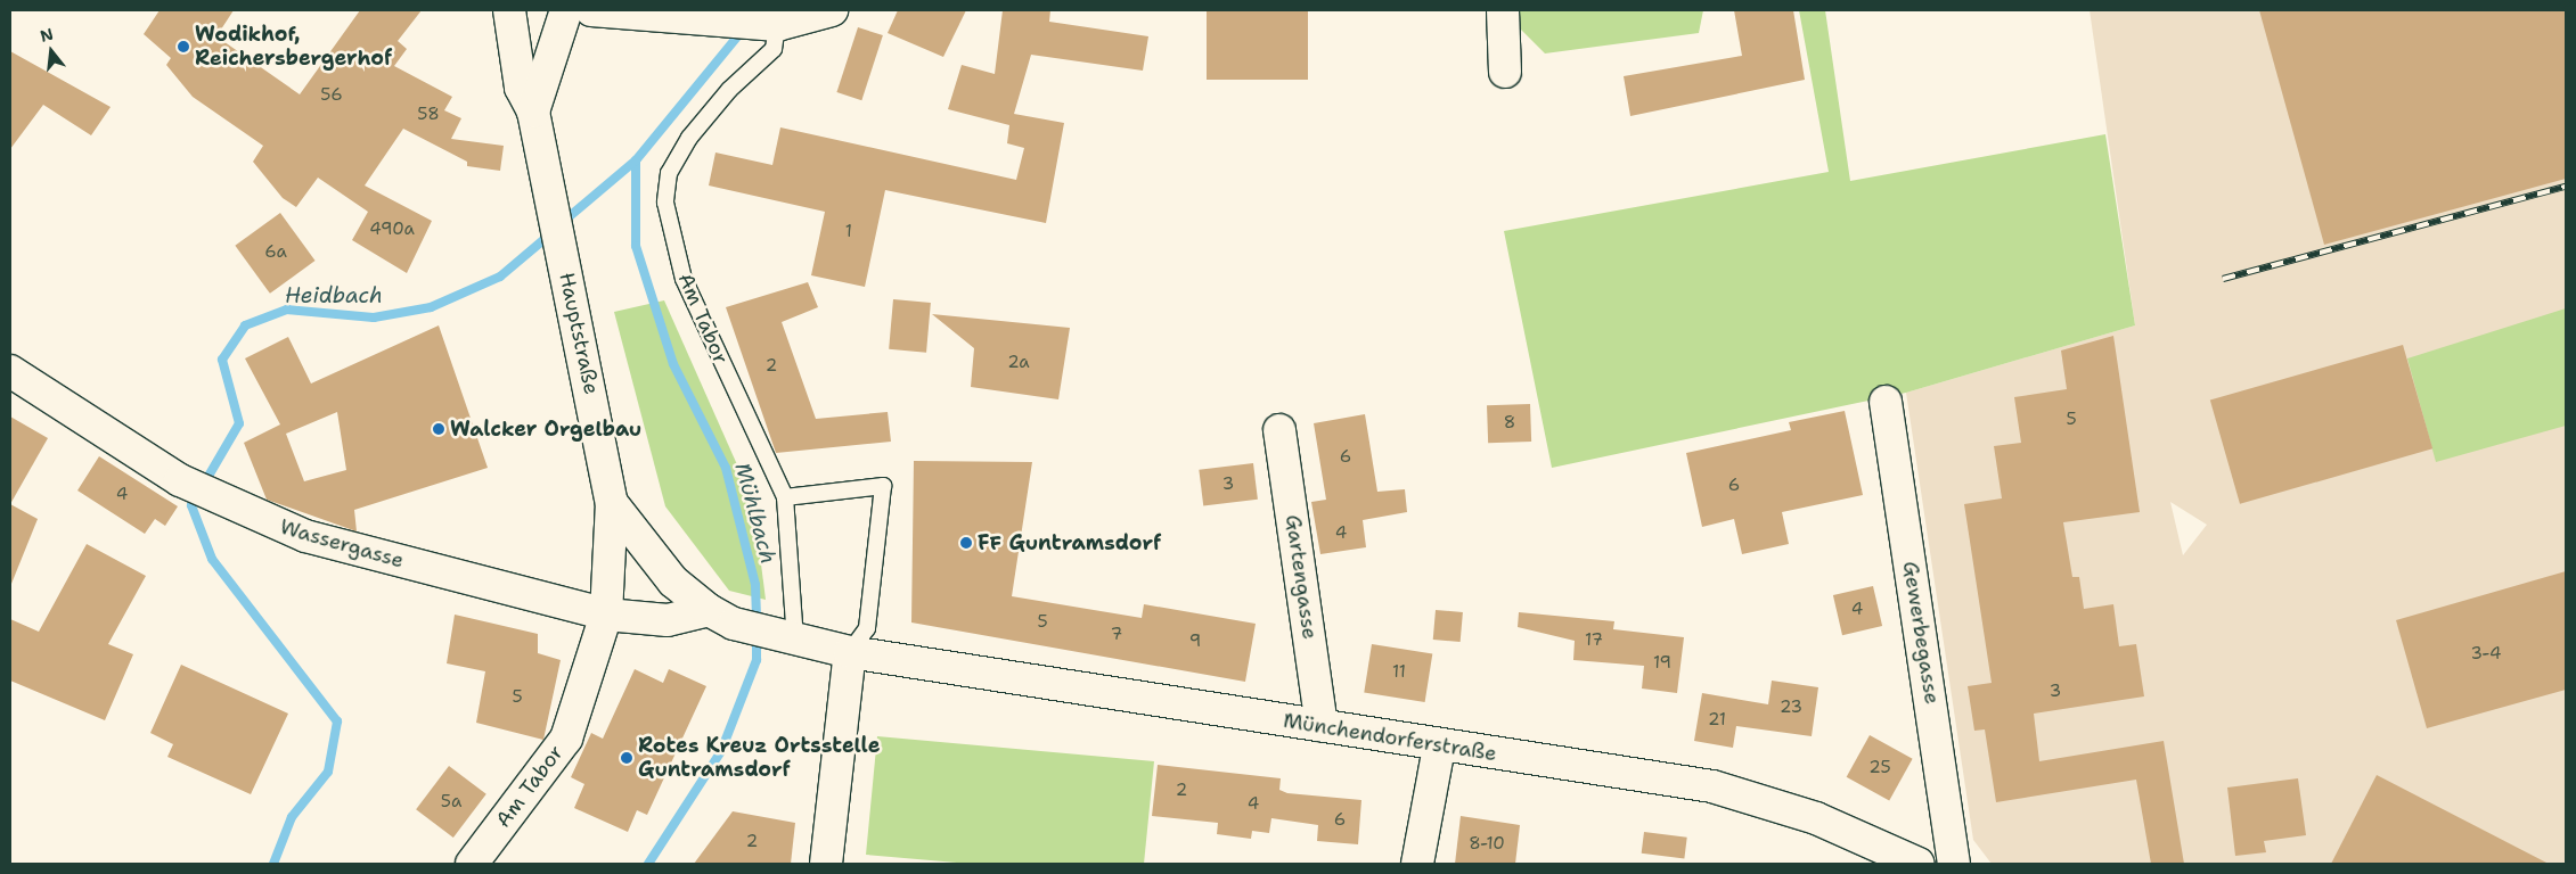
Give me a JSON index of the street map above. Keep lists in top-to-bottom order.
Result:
{
  "streets": {
    "street": [
      "Am Tabor",
      "Hauptstraße",
      "Wassergasse",
      "Gartengasse",
      "Gewerbegasse",
      "Münchendorferstraße"
    ]
  },
  "crossings": [
    ["Am Tabor", "Hauptstraße"],
    ["Am Tabor", "Wassergasse"],
    ["Hauptstraße", "Wassergasse"],
    ["Hauptstraße", "Münchendorferstraße"],
    ["Gartengasse", "Münchendorferstraße"]
  ],
  "water": ["Heidbach", "Mühlbach"],
  "places": [
    "Wodikhof, Reichersbergerhof",
    "Walcker Orgelbau",
    "FF Guntramsdorf",
    "Rotes Kreuz Ortsstelle Guntramsdorf"
  ],
  "house_numbers": [
    "56",
    "58",
    "490a",
    "1",
    "6a",
    "2a",
    "2",
    "5",
    "8",
    "6",
    "3",
    "6",
    "4",
    "4",
    "4",
    "5",
    "7",
    "17",
    "9",
    "3-4",
    "19",
    "11",
    "3",
    "5",
    "23",
    "21",
    "25",
    "2",
    "5a",
    "4",
    "6",
    "2",
    "8-10"
  ],
  "north": "top"
}
